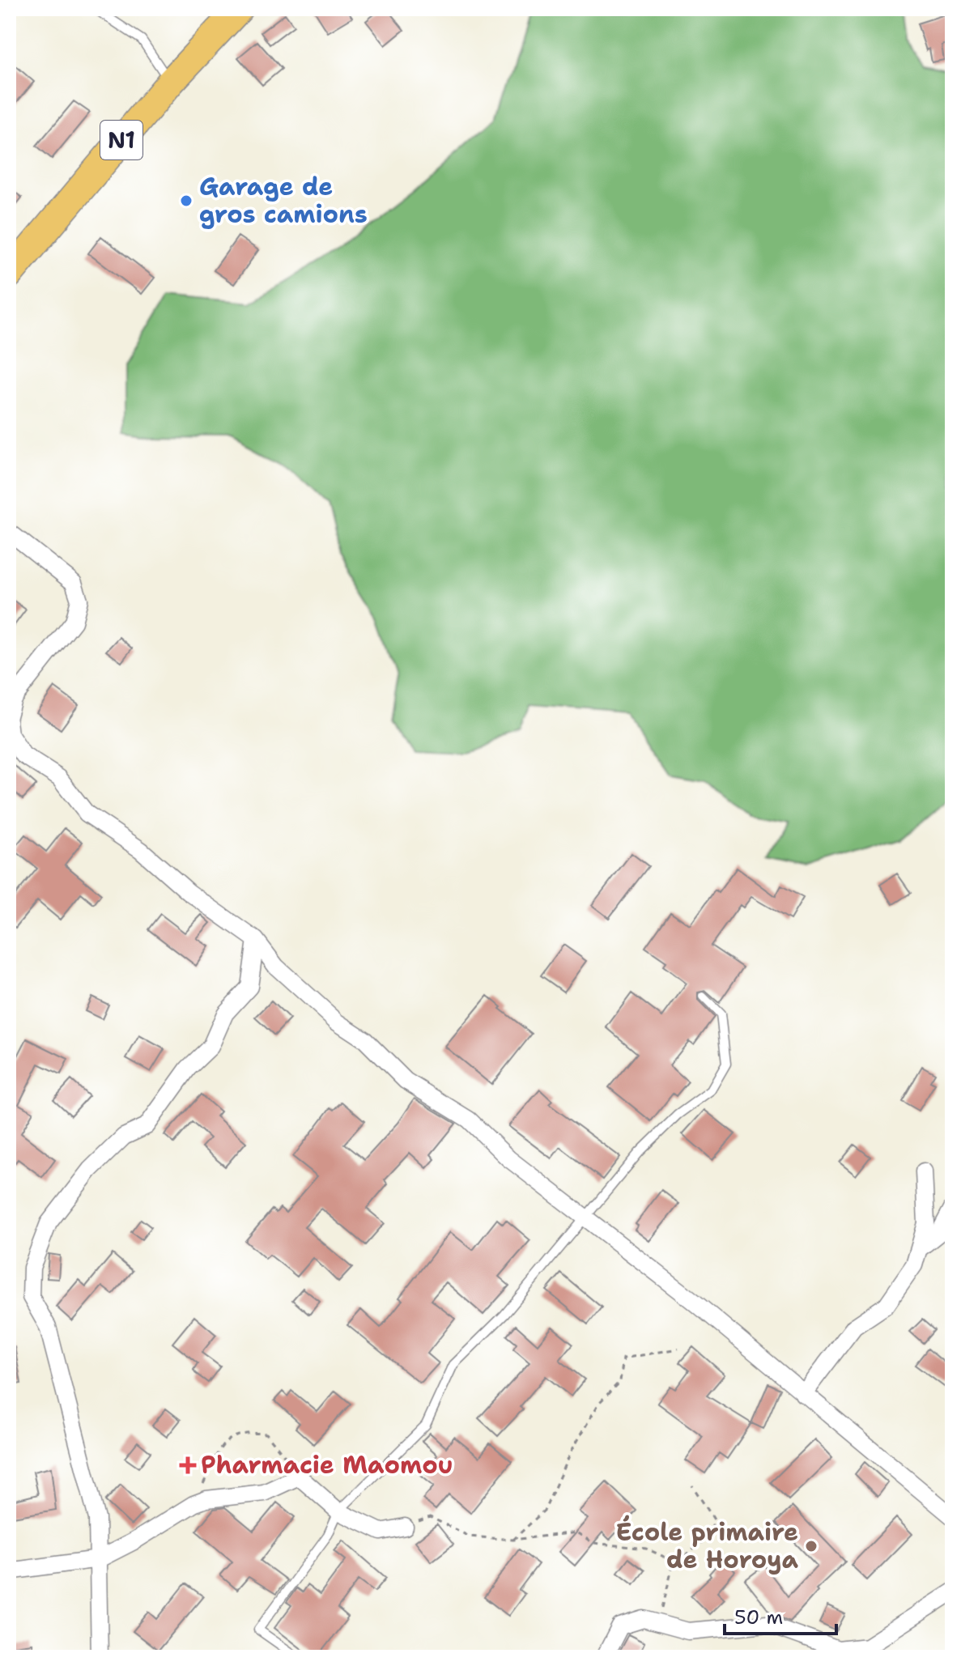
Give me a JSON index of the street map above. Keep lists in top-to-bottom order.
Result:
{
  "streets": {
    "highway": ["N1"]
  },
  "places": {
    "other": ["Garage de gros camions", "École primaire de Horoya"],
    "health": ["Pharmacie Maomou"]
  },
  "scale_bar": "50 m"
}
